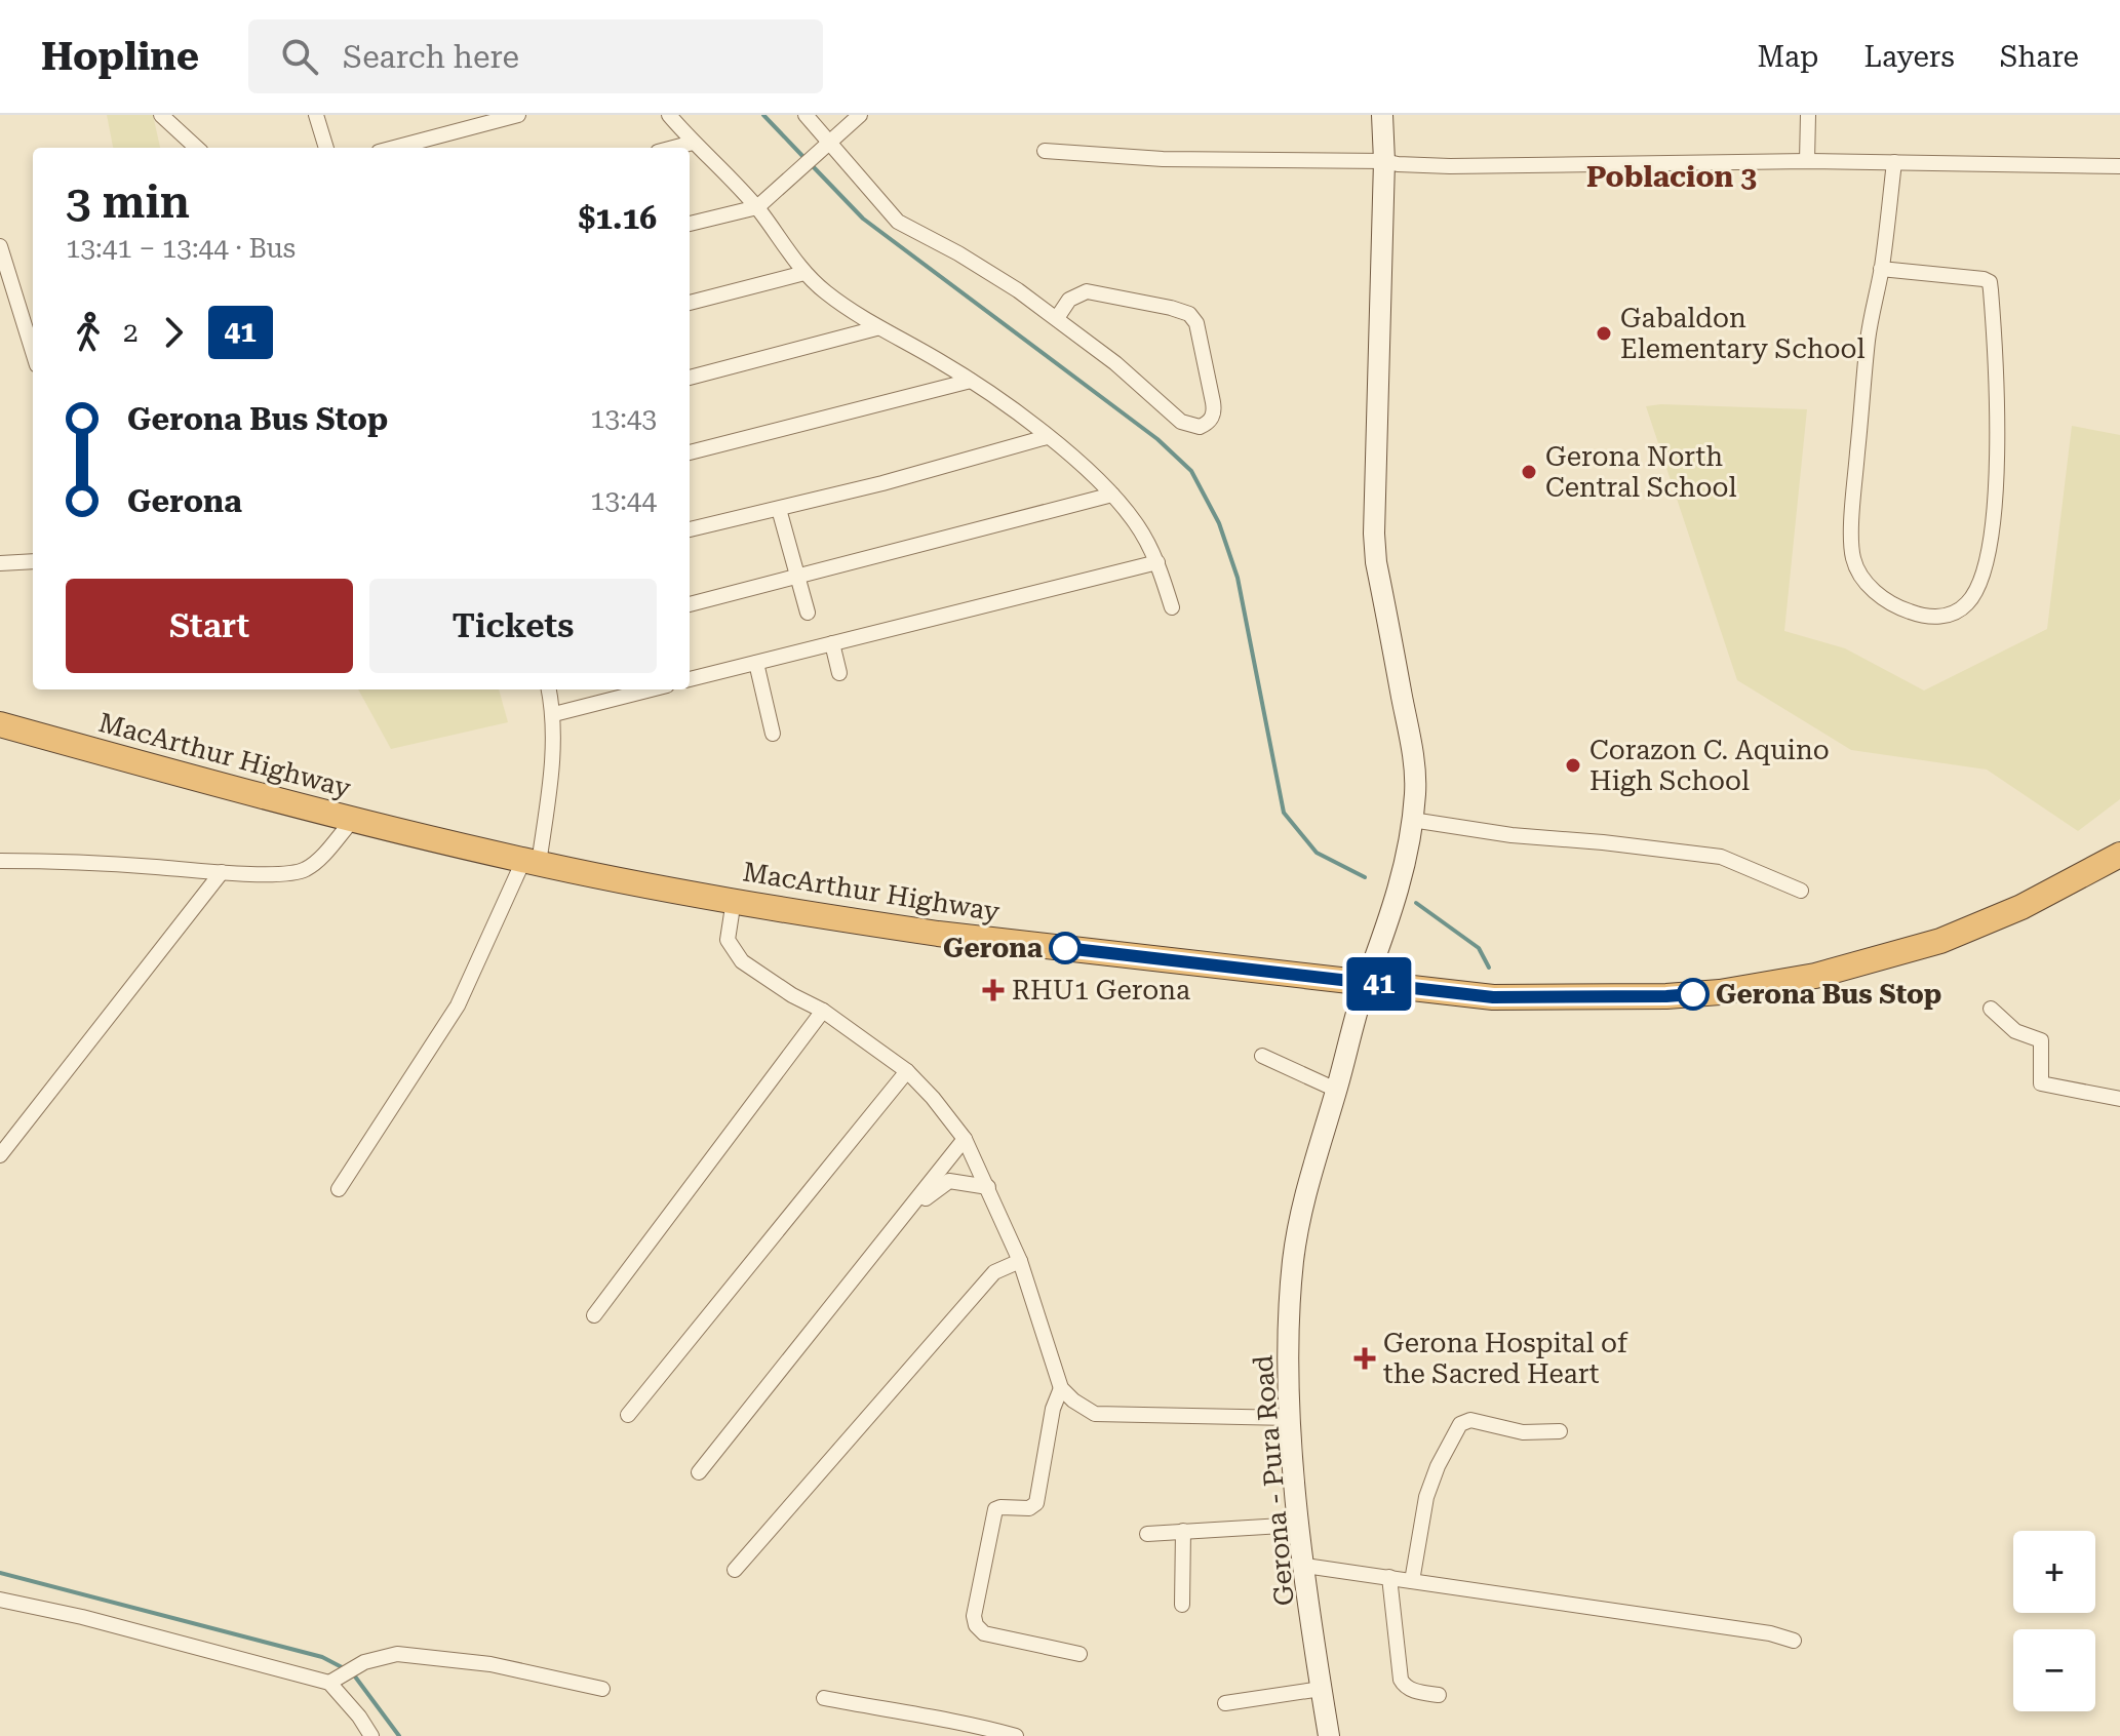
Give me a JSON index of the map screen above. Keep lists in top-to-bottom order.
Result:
{
  "streets": {
    "highway": ["MacArthur Highway"],
    "main road": ["Gerona - Pura Road"]
  },
  "crossings": [
    ["MacArthur Highway", "Gerona - Pura Road"]
  ],
  "districts": ["Poblacion 3"],
  "places": {
    "other": [
      "Gabaldon Elementary School",
      "Gerona North Central School",
      "Corazon C. Aquino High School",
      "Gerona",
      "Gerona Bus Stop"
    ],
    "health": ["RHU1 Gerona", "Gerona Hospital of the Sacred Heart"]
  },
  "lines": ["bus line 41"],
  "page": {
    "header": "Hopline",
    "search": "Search here",
    "nav": ["Map", "Layers", "Share"],
    "on_map": "41",
    "heading": ["3 min", "13:41 – 13:44 · Bus", "$1.16"],
    "legs": ["2", "41"],
    "list": [
      {
        "name": "Gerona Bus Stop",
        "value": "13:43"
      },
      {
        "name": "Gerona",
        "value": "13:44"
      }
    ],
    "buttons": ["Start", "Tickets"],
    "map_buttons": ["+", "−"]
  }
}
